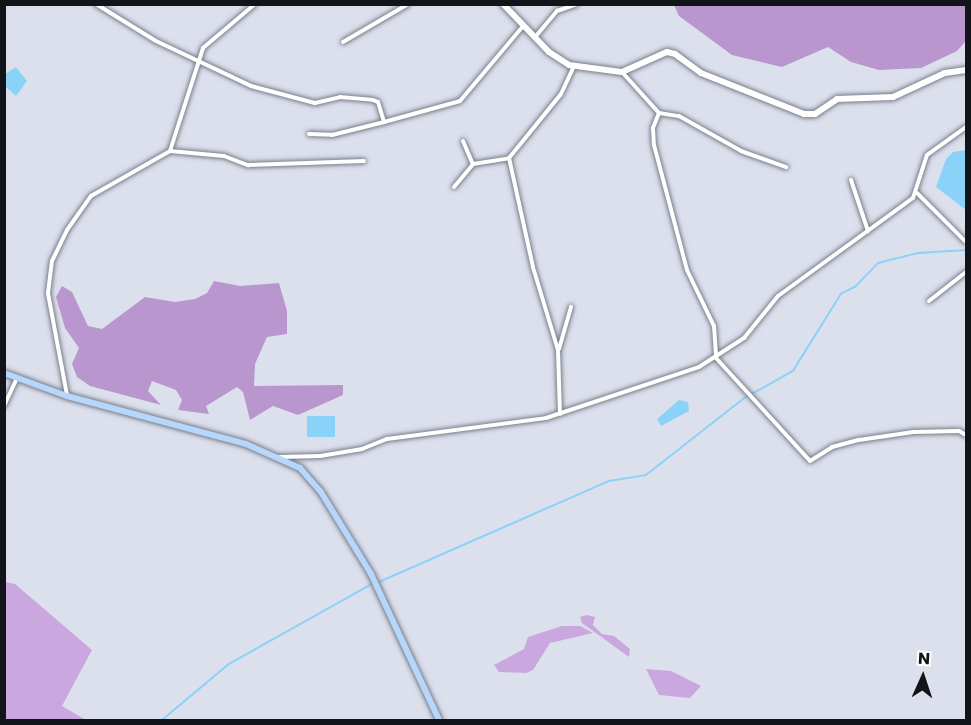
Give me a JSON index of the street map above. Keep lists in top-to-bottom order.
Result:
{
  "north": "top"
}
